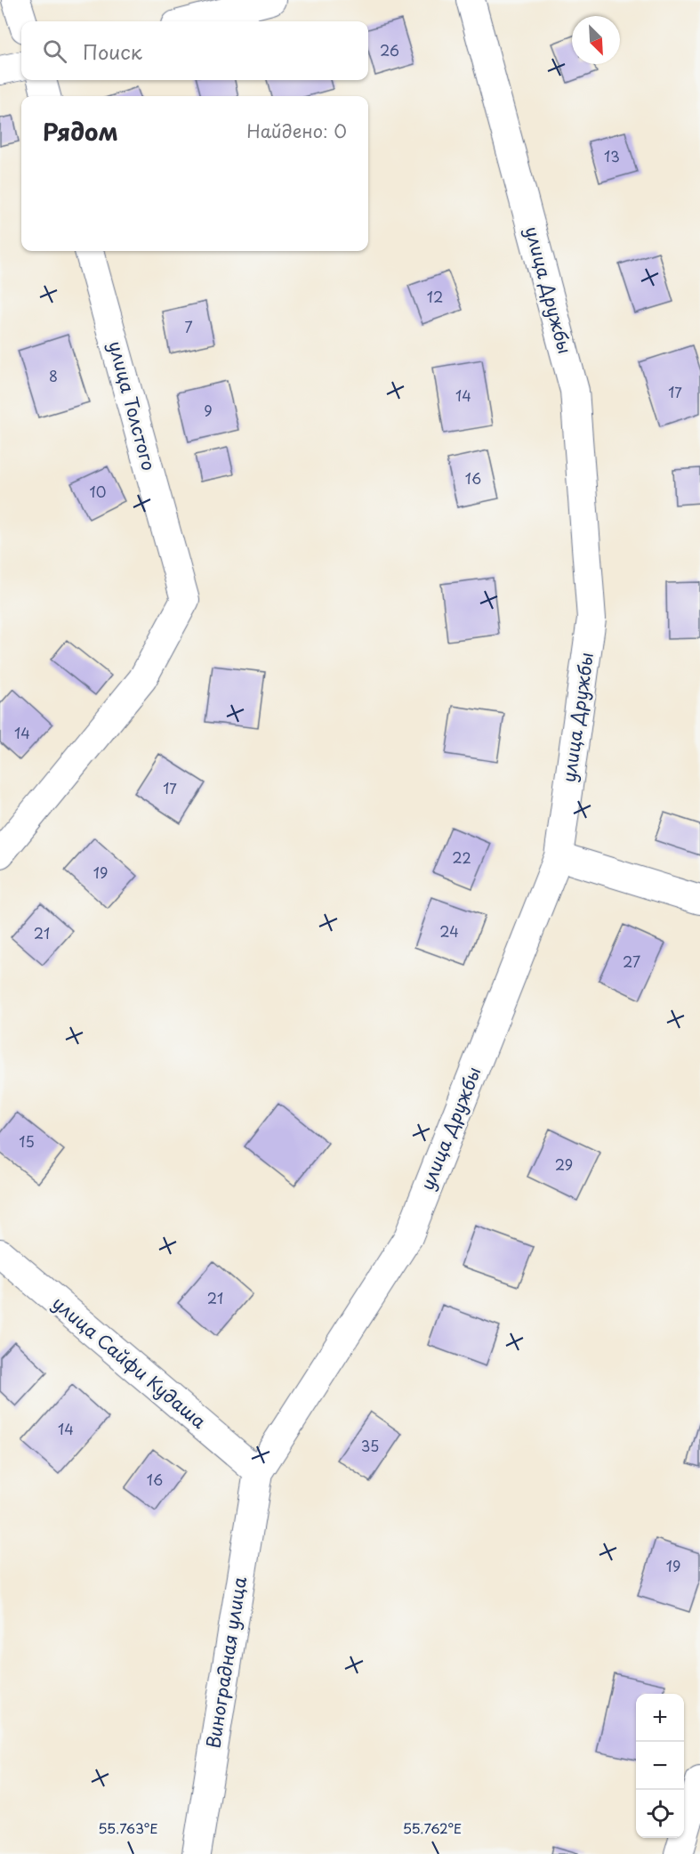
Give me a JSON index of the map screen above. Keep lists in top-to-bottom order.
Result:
{
  "streets": {
    "street": [
      "улица Дружбы",
      "улица Толстого",
      "улица Сайфи Кудаша",
      "Виноградная улица"
    ]
  },
  "crossings": [
    ["улица Дружбы", "улица Сайфи Кудаша"],
    ["улица Дружбы", "Виноградная улица"],
    ["улица Сайфи Кудаша", "Виноградная улица"]
  ],
  "house_numbers": [
    "26",
    "13",
    "12",
    "7",
    "8",
    "17",
    "14",
    "9",
    "16",
    "10",
    "14",
    "17",
    "22",
    "19",
    "24",
    "21",
    "27",
    "15",
    "29",
    "21",
    "14",
    "35",
    "16",
    "19"
  ],
  "north": "bottom right",
  "page": {
    "search": "Поиск",
    "heading": ["Рядом", "Найдено: 0"],
    "map_buttons": ["+", "−"]
  },
  "coordinates": ["55.763°E", "55.762°E"]
}
